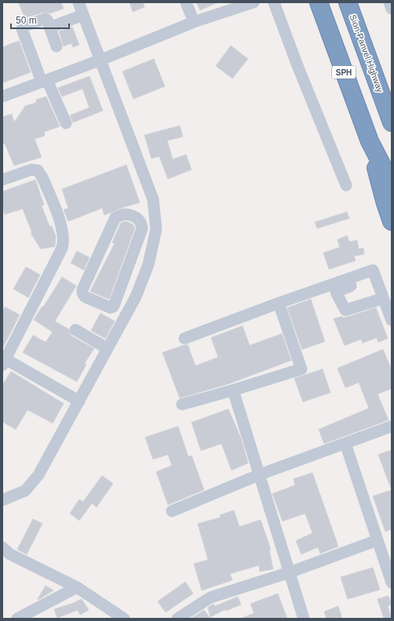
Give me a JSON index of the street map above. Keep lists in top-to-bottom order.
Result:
{
  "streets": {
    "highway": ["Sion-Panvel Highway", "SPH"]
  },
  "scale_bar": "50 m"
}
